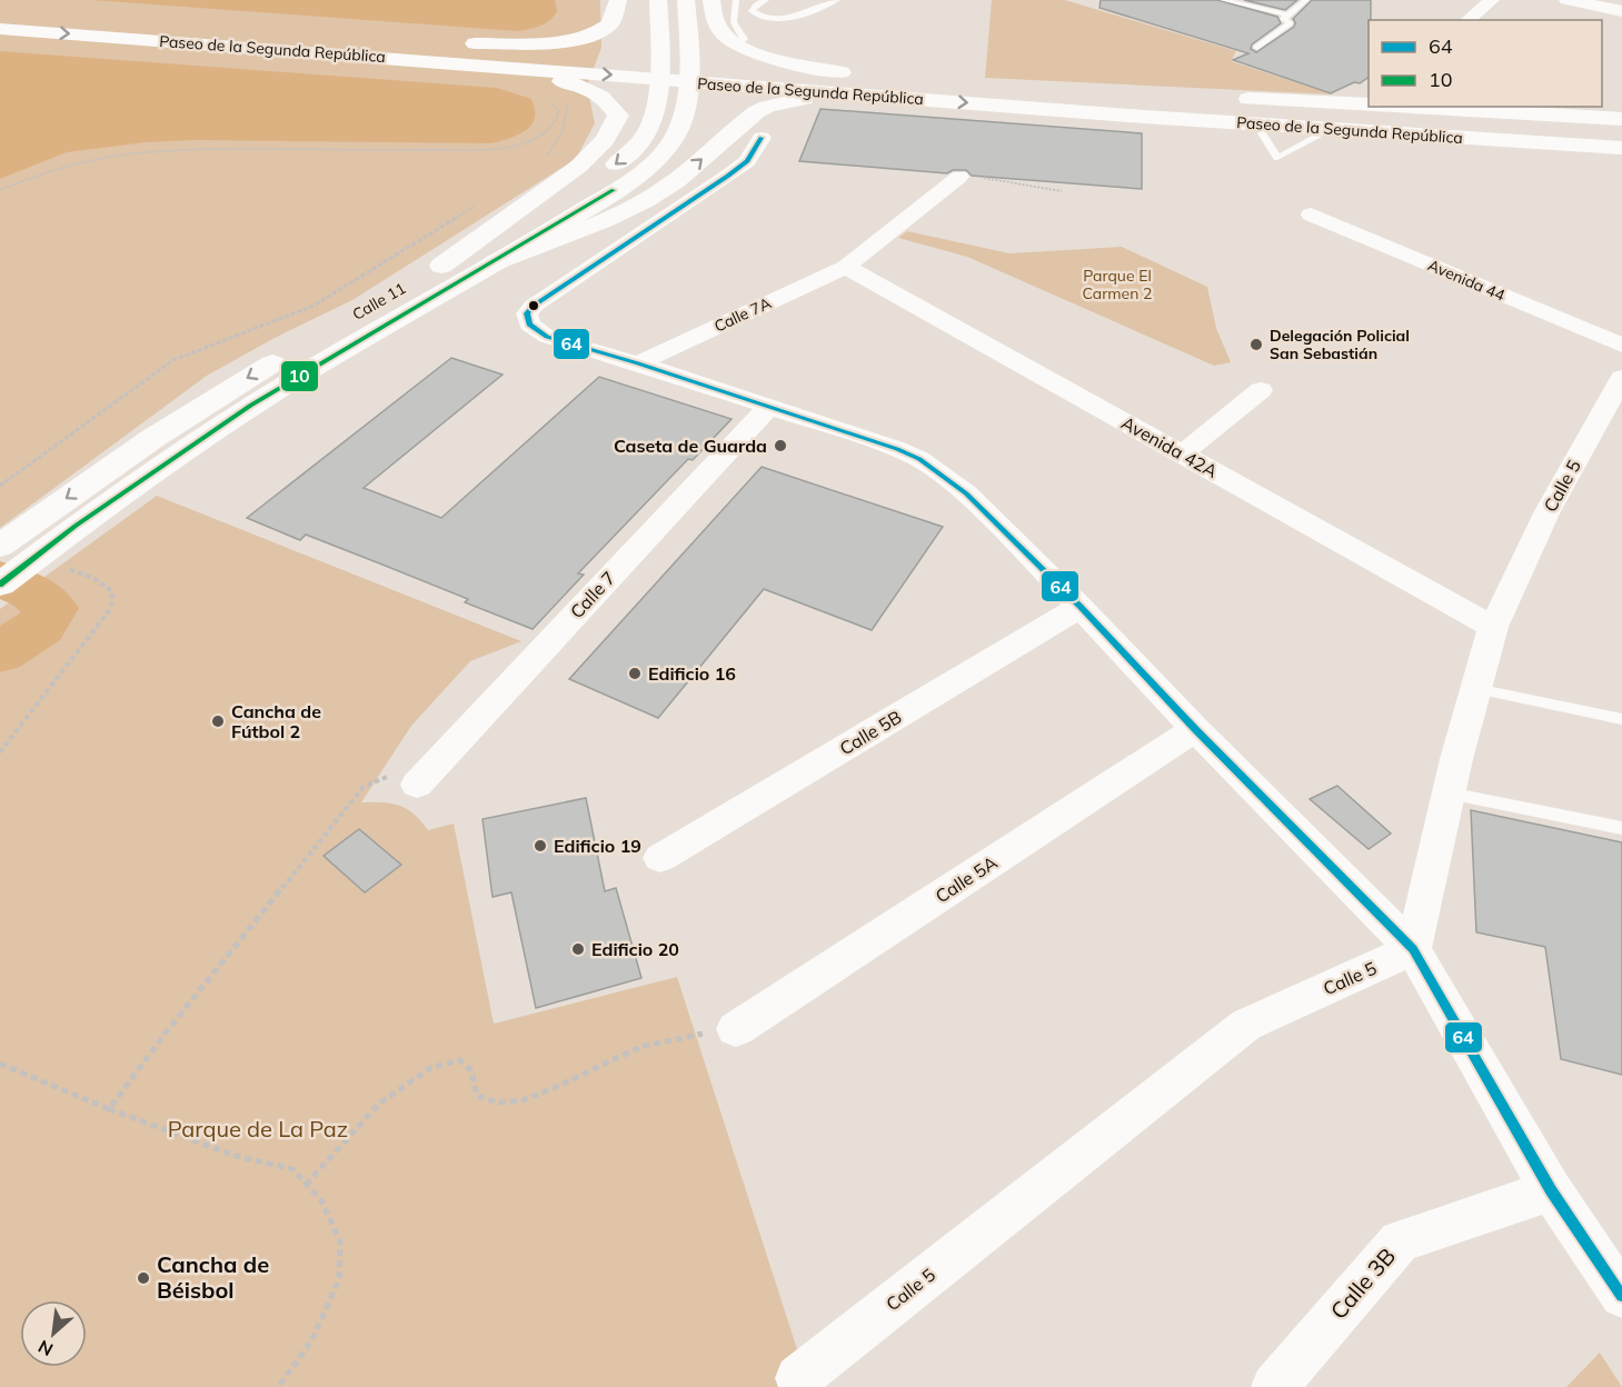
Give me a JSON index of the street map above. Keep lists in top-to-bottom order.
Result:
{
  "streets": {
    "main road": ["Paseo de la Segunda República", "Calle 11"],
    "street": [
      "Avenida 44",
      "Calle 7A",
      "Avenida 42A",
      "Calle 5",
      "Calle 7",
      "Calle 5B",
      "Calle 5A",
      "Calle 3B"
    ]
  },
  "crossings": [
    ["Calle 7A", "Avenida 42A"],
    ["Avenida 42A", "Calle 5"]
  ],
  "parks": ["Parque El Carmen 2", "Parque de La Paz"],
  "places": [
    "Delegación Policial San Sebastián",
    "Caseta de Guarda",
    "Edificio 16",
    "Cancha de Fútbol 2",
    "Edificio 19",
    "Edificio 20",
    "Cancha de Béisbol"
  ],
  "lines": ["transit line 64", "transit line 10"],
  "legend": ["64", "10"],
  "north": "bottom left"
}
